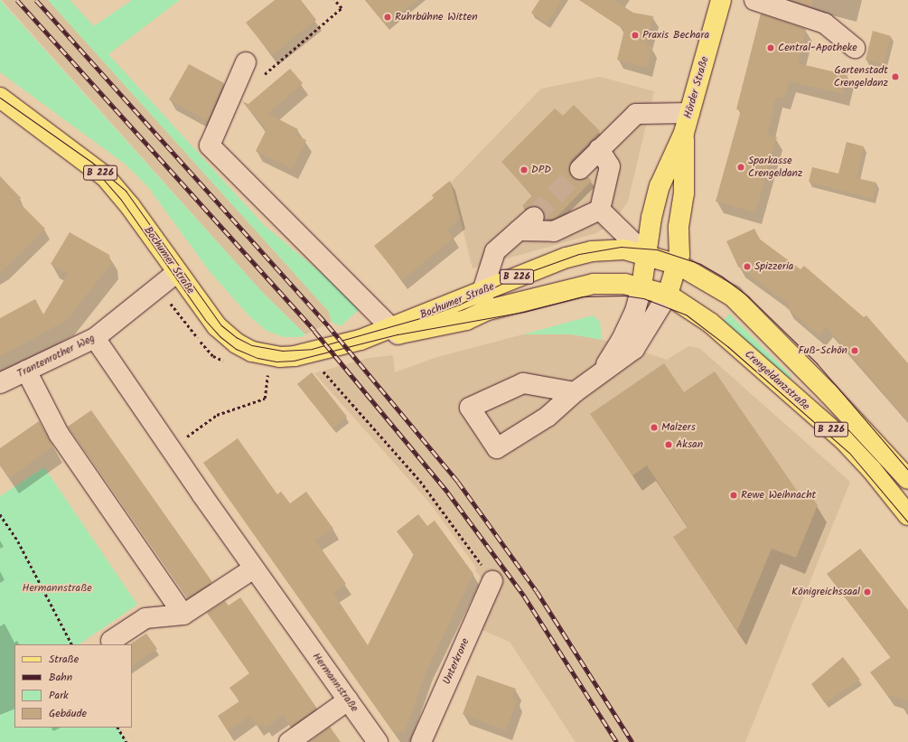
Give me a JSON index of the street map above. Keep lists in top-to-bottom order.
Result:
{
  "streets": {
    "main road": [
      "Hörder Straße",
      "B 226",
      "Bochumer Straße",
      "Crengeldanzstraße"
    ],
    "street": ["Trantenrother Weg", "Unterkrone", "Hermannstraße"]
  },
  "crossings": [
    ["Hörder Straße", "B 226"],
    ["Hörder Straße", "Bochumer Straße"],
    ["Hörder Straße", "Crengeldanzstraße"],
    ["B 226", "Bochumer Straße"],
    ["Bochumer Straße", "Trantenrother Weg"],
    ["Bochumer Straße", "Crengeldanzstraße"],
    ["Trantenrother Weg", "Hermannstraße"]
  ],
  "parks": ["Hermannstraße"],
  "places": [
    "Ruhrbühne Witten",
    "Praxis Bechara",
    "Central-Apotheke",
    "Gartenstadt Crengeldanz",
    "Sparkasse Crengeldanz",
    "DPD",
    "Spizzeria",
    "Fuß-Schön",
    "Malzers",
    "Aksan",
    "Rewe Weihnacht",
    "Königreichssaal"
  ],
  "legend": [
    "Straße",
    "Bahn",
    "Park",
    "Gebäude"
  ]
}
